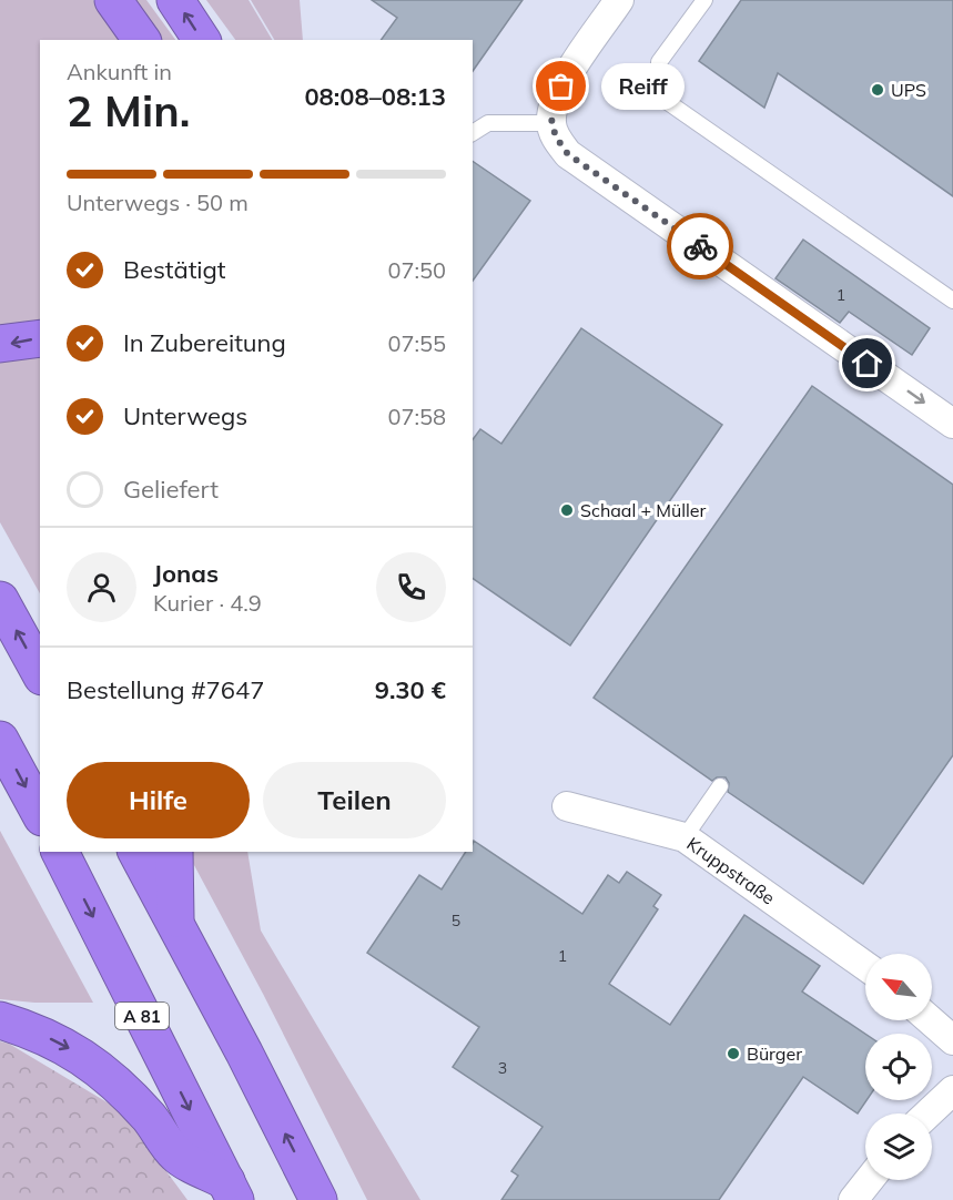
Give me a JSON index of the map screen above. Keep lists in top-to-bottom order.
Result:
{
  "streets": {
    "highway": ["A 81"],
    "street": ["Kruppstraße"]
  },
  "places": [
    "Reiff",
    "UPS",
    "Schaal + Müller",
    "Bürger"
  ],
  "house_numbers": [
    "1",
    "5",
    "1",
    "3"
  ],
  "north": "top left",
  "page": {
    "heading": ["2 Min.", "Ankunft in", "08:08–08:13"],
    "panel": [
      "Jonas",
      "Kurier · 4.9",
      "Bestellung #7647",
      "9.30 €"
    ],
    "bubble": "Reiff",
    "bar": "Unterwegs · 50 m",
    "list": [
      ["Bestätigt", "07:50"],
      ["In Zubereitung", "07:55"],
      ["Unterwegs", "07:58"],
      "Geliefert"
    ],
    "buttons": ["Hilfe", "Teilen"]
  }
}
